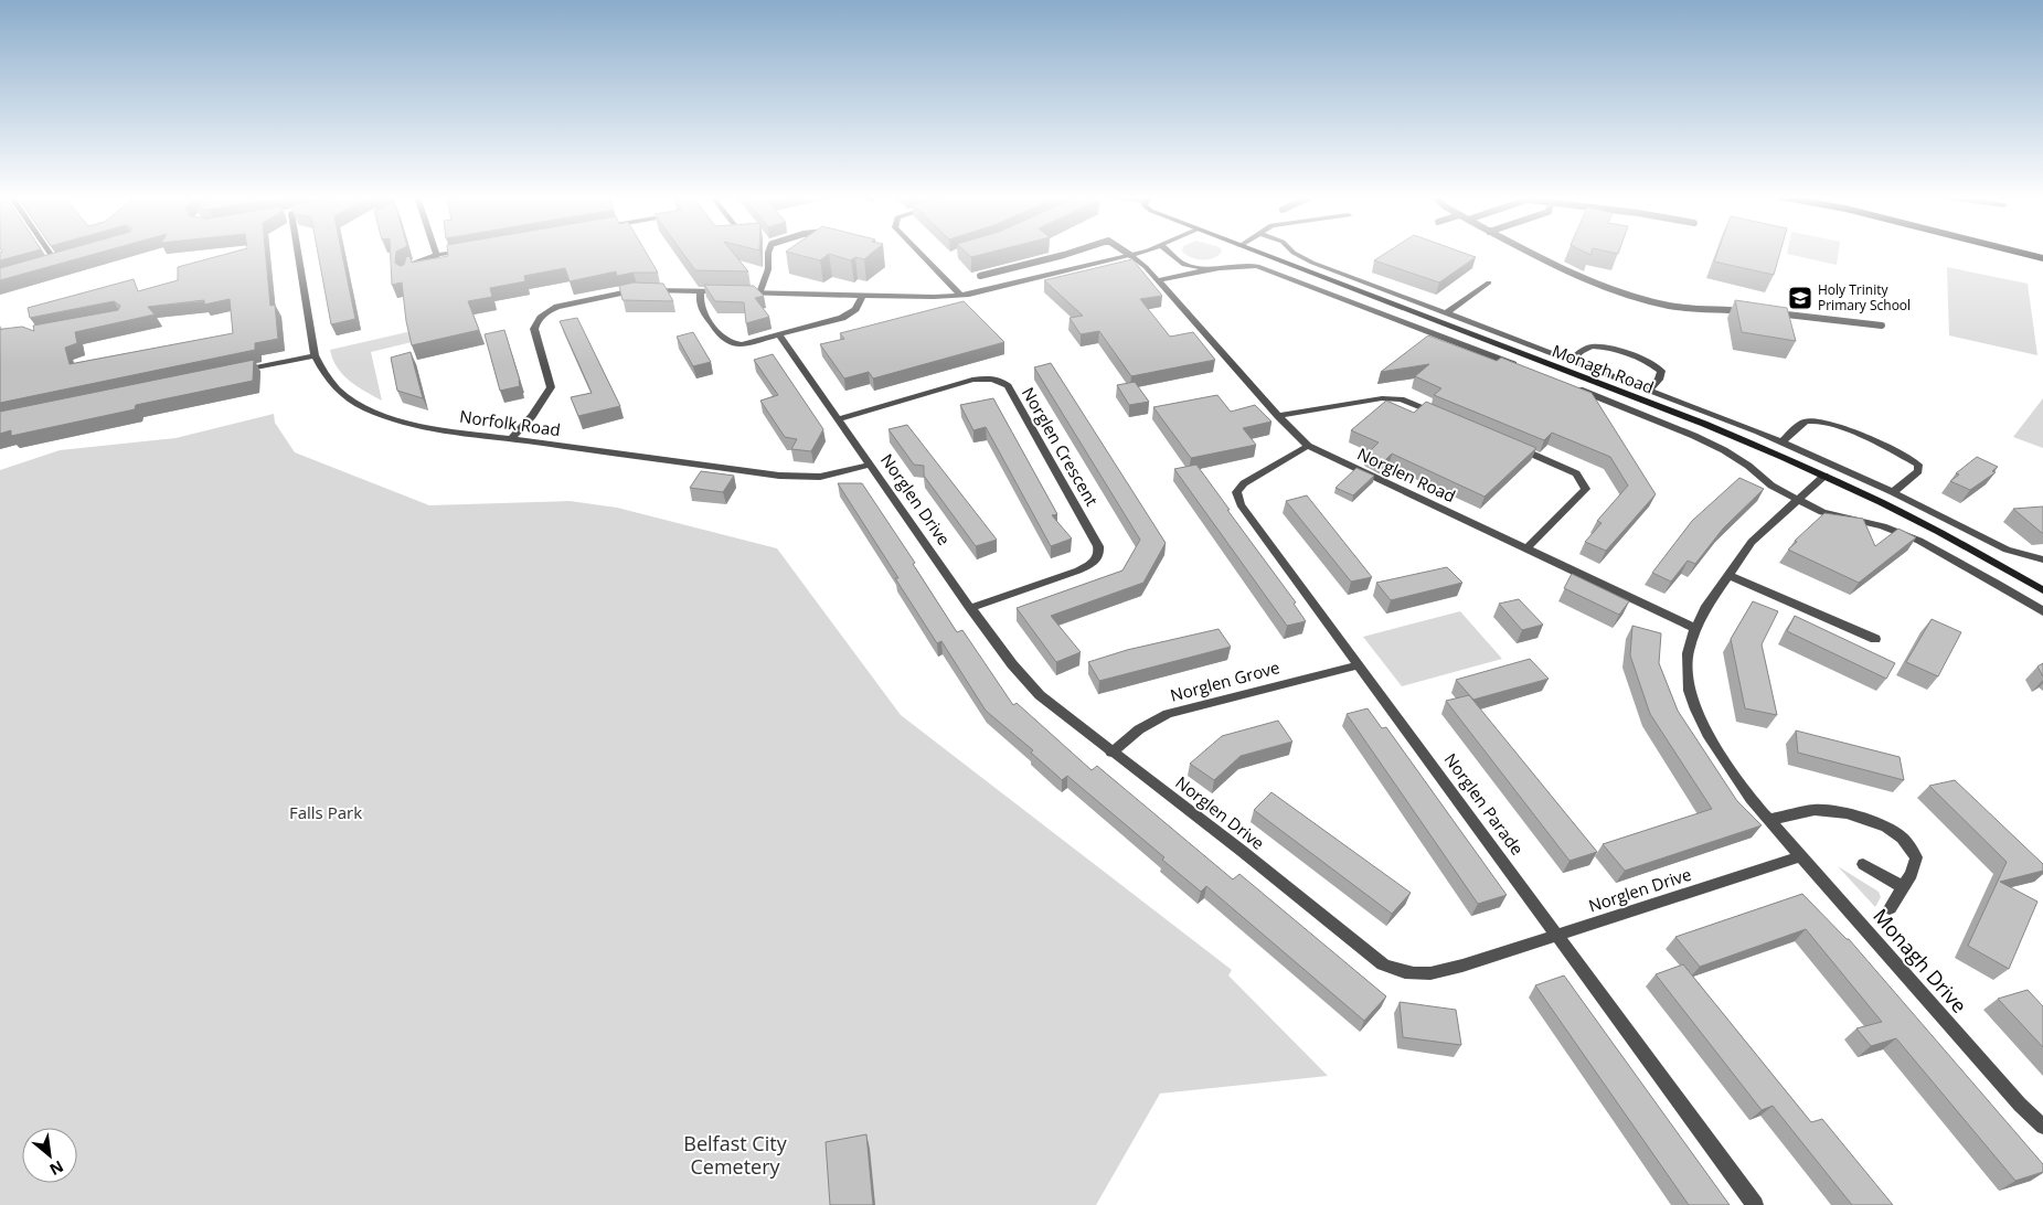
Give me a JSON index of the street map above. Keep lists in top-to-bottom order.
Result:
{
  "streets": {
    "street": [
      "Monagh Road",
      "Norfolk Road",
      "Norglen Crescent",
      "Norglen Road",
      "Norglen Drive",
      "Norglen Grove",
      "Norglen Parade",
      "Monagh Drive"
    ]
  },
  "crossings": [
    ["Monagh Road", "Monagh Drive"],
    ["Norfolk Road", "Norglen Drive"],
    ["Norglen Crescent", "Norglen Drive"],
    ["Norglen Road", "Norglen Parade"],
    ["Norglen Road", "Monagh Drive"],
    ["Norglen Drive", "Norglen Grove"],
    ["Norglen Drive", "Norglen Parade"],
    ["Norglen Drive", "Monagh Drive"],
    ["Norglen Grove", "Norglen Parade"]
  ],
  "parks": ["Falls Park", "Belfast City Cemetery"],
  "places": {
    "school or university": ["Holy Trinity Primary School"]
  },
  "north": "bottom right"
}
